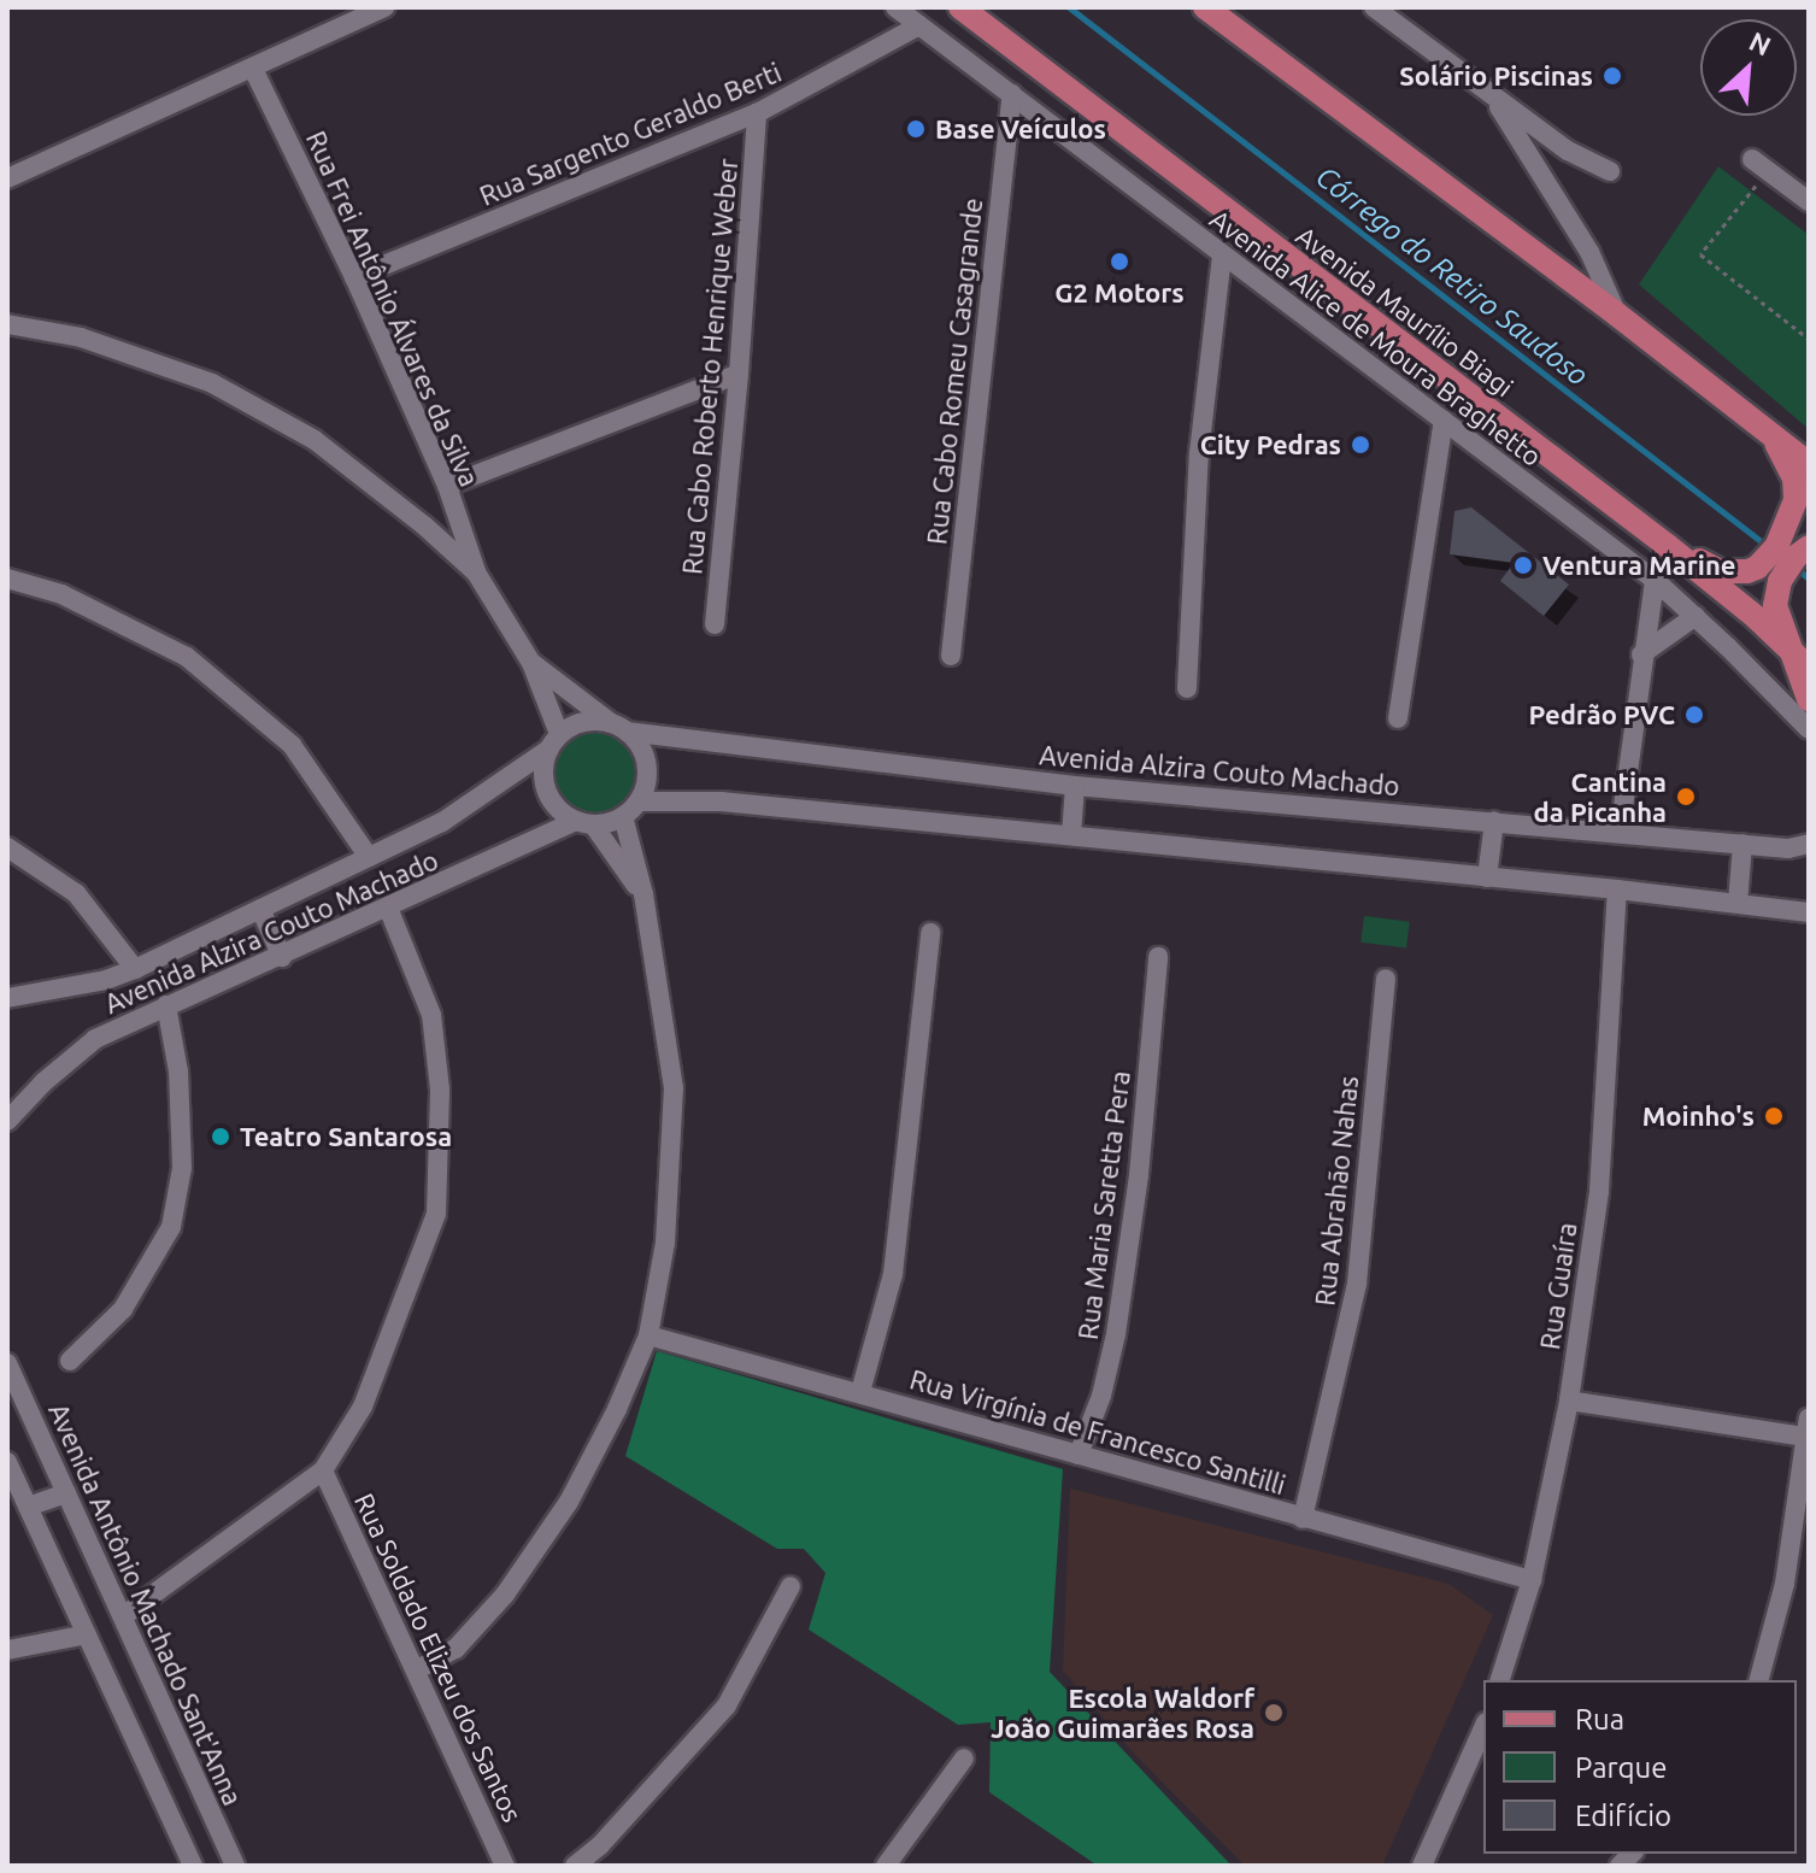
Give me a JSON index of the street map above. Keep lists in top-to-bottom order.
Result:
{
  "streets": {
    "main road": ["Avenida Maurílio Biagi"],
    "street": [
      "Rua Sargento Geraldo Berti",
      "Rua Frei Antônio Álvares da Silva",
      "Avenida Alice de Moura Braghetto",
      "Rua Cabo Roberto Henrique Weber",
      "Rua Cabo Romeu Casagrande",
      "Avenida Alzira Couto Machado",
      "Rua Abrahão Nahas",
      "Rua Maria Saretta Pera",
      "Rua Guaíra",
      "Rua Virgínia de Francesco Santilli",
      "Avenida Antônio Machado Sant'Anna",
      "Rua Soldado Elizeu dos Santos"
    ]
  },
  "crossings": [
    ["Rua Sargento Geraldo Berti", "Rua Frei Antônio Álvares da Silva"],
    ["Rua Sargento Geraldo Berti", "Avenida Alice de Moura Braghetto"],
    ["Rua Sargento Geraldo Berti", "Rua Cabo Roberto Henrique Weber"],
    ["Avenida Alice de Moura Braghetto", "Rua Cabo Romeu Casagrande"],
    ["Rua Abrahão Nahas", "Rua Virgínia de Francesco Santilli"],
    ["Rua Maria Saretta Pera", "Rua Virgínia de Francesco Santilli"],
    ["Rua Guaíra", "Rua Virgínia de Francesco Santilli"]
  ],
  "water": ["Córrego do Retiro Saudoso"],
  "places": [
    "Solário Piscinas",
    "Base Veículos",
    "G2 Motors",
    "City Pedras",
    "Ventura Marine",
    "Pedrão PVC",
    "Cantina da Picanha",
    "Moinho's",
    "Teatro Santarosa",
    "Escola Waldorf João Guimarães Rosa"
  ],
  "legend": ["Rua", "Parque", "Edifício"],
  "north": "top right"
}
